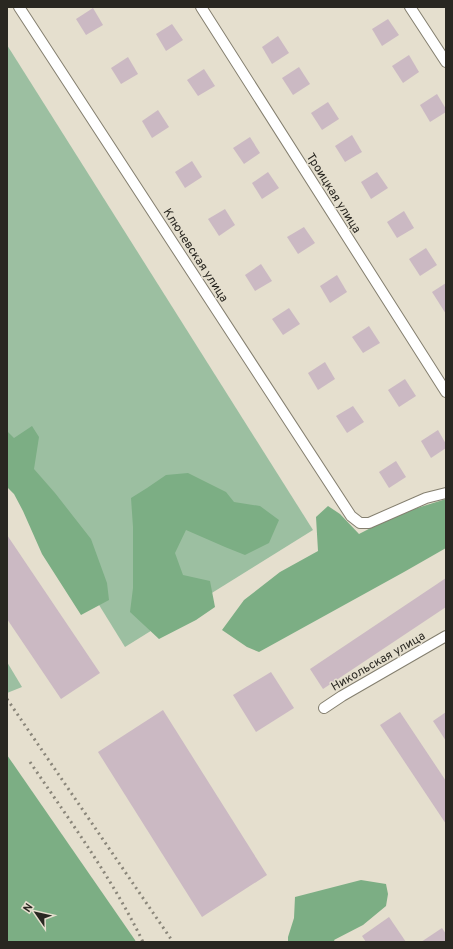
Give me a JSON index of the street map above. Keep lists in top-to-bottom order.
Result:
{
  "streets": {
    "street": ["Троицкая улица", "Ключевская улица", "Никольская улица"]
  },
  "north": "top left"
}
